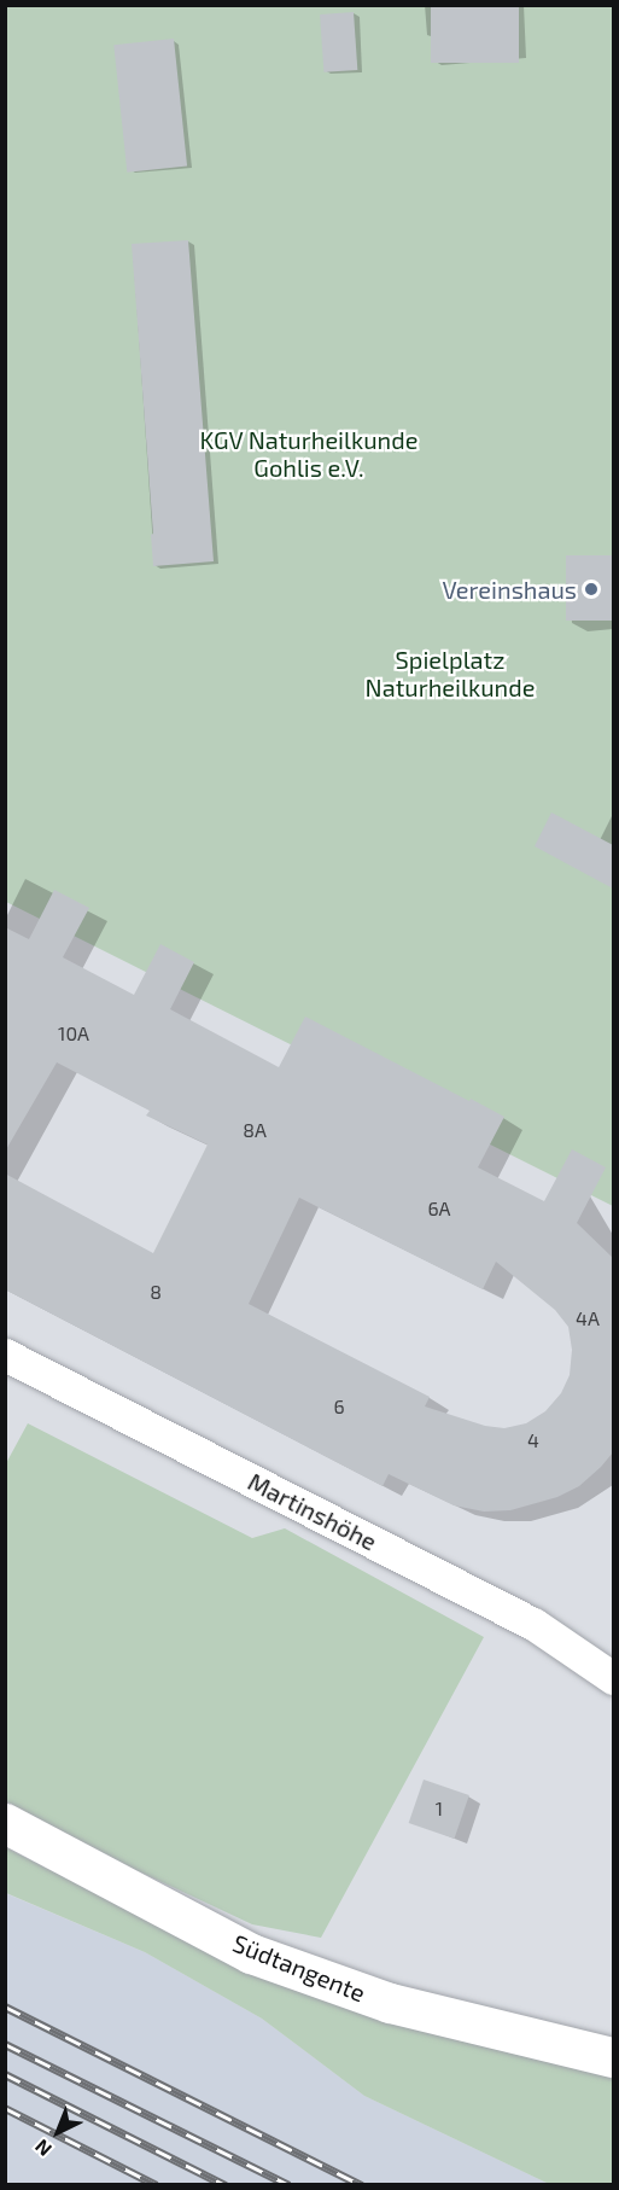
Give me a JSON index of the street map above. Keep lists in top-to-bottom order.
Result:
{
  "streets": {
    "street": ["Martinshöhe", "Südtangente"]
  },
  "parks": ["KGV Naturheilkunde Gohlis e.V.", "Spielplatz Naturheilkunde"],
  "places": ["Vereinshaus"],
  "house_numbers": [
    "10A",
    "8A",
    "6A",
    "8",
    "4A",
    "6",
    "4",
    "1"
  ],
  "north": "bottom left"
}
